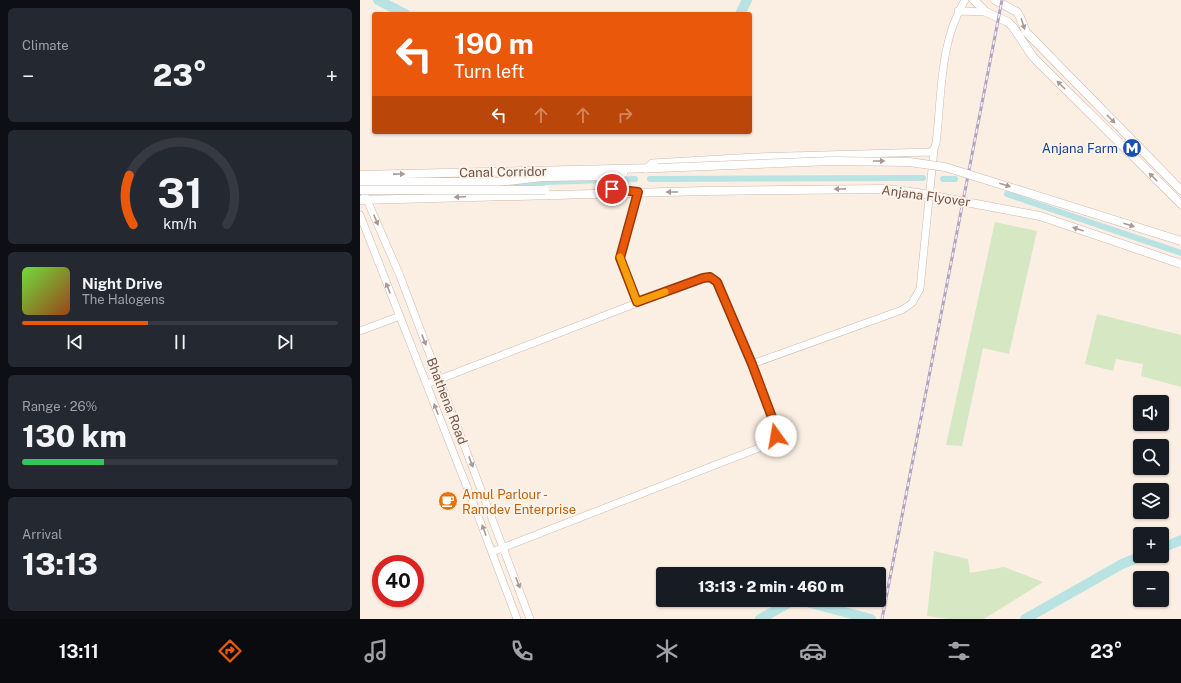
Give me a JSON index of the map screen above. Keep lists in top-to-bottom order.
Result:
{
  "streets": {
    "main road": ["Canal Corridor", "Anjana Flyover"],
    "street": ["Bhathena Road"]
  },
  "crossings": [
    ["Canal Corridor", "Anjana Flyover"]
  ],
  "places": {
    "metro station": ["Anjana Farm"],
    "cafe": ["Amul Parlour - Ramdev Enterprise"]
  },
  "page": {
    "tile": [
      "Climate",
      ["Range · 26%", "130 km"],
      ["Arrival", "13:13"]
    ],
    "turn": ["190 m", "Turn left"],
    "heat": ["−", "23°", "+"],
    "song": ["Night Drive", "The Halogens"],
    "map_buttons": ["+", "−"],
    "limit": "40",
    "trip": "13:13 · 2 min · 460 m",
    "tabs": ["13:11", "23°"],
    "gauge": ["31", "km/h"]
  }
}
